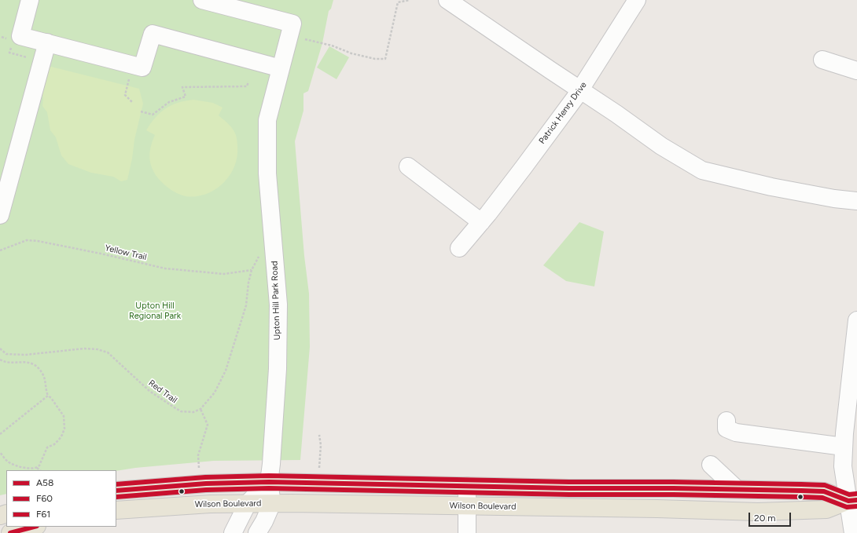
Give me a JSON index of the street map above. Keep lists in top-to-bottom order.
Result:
{
  "streets": {
    "main road": ["Wilson Boulevard"],
    "street": ["Patrick Henry Drive", "Upton Hill Park Road"],
    "path": ["Yellow Trail", "Red Trail"]
  },
  "parks": ["Upton Hill Regional Park"],
  "lines": ["transit line F61", "transit line A58", "transit line F60"],
  "legend": ["A58", "F60", "F61"],
  "scale_bar": "20 m"
}
